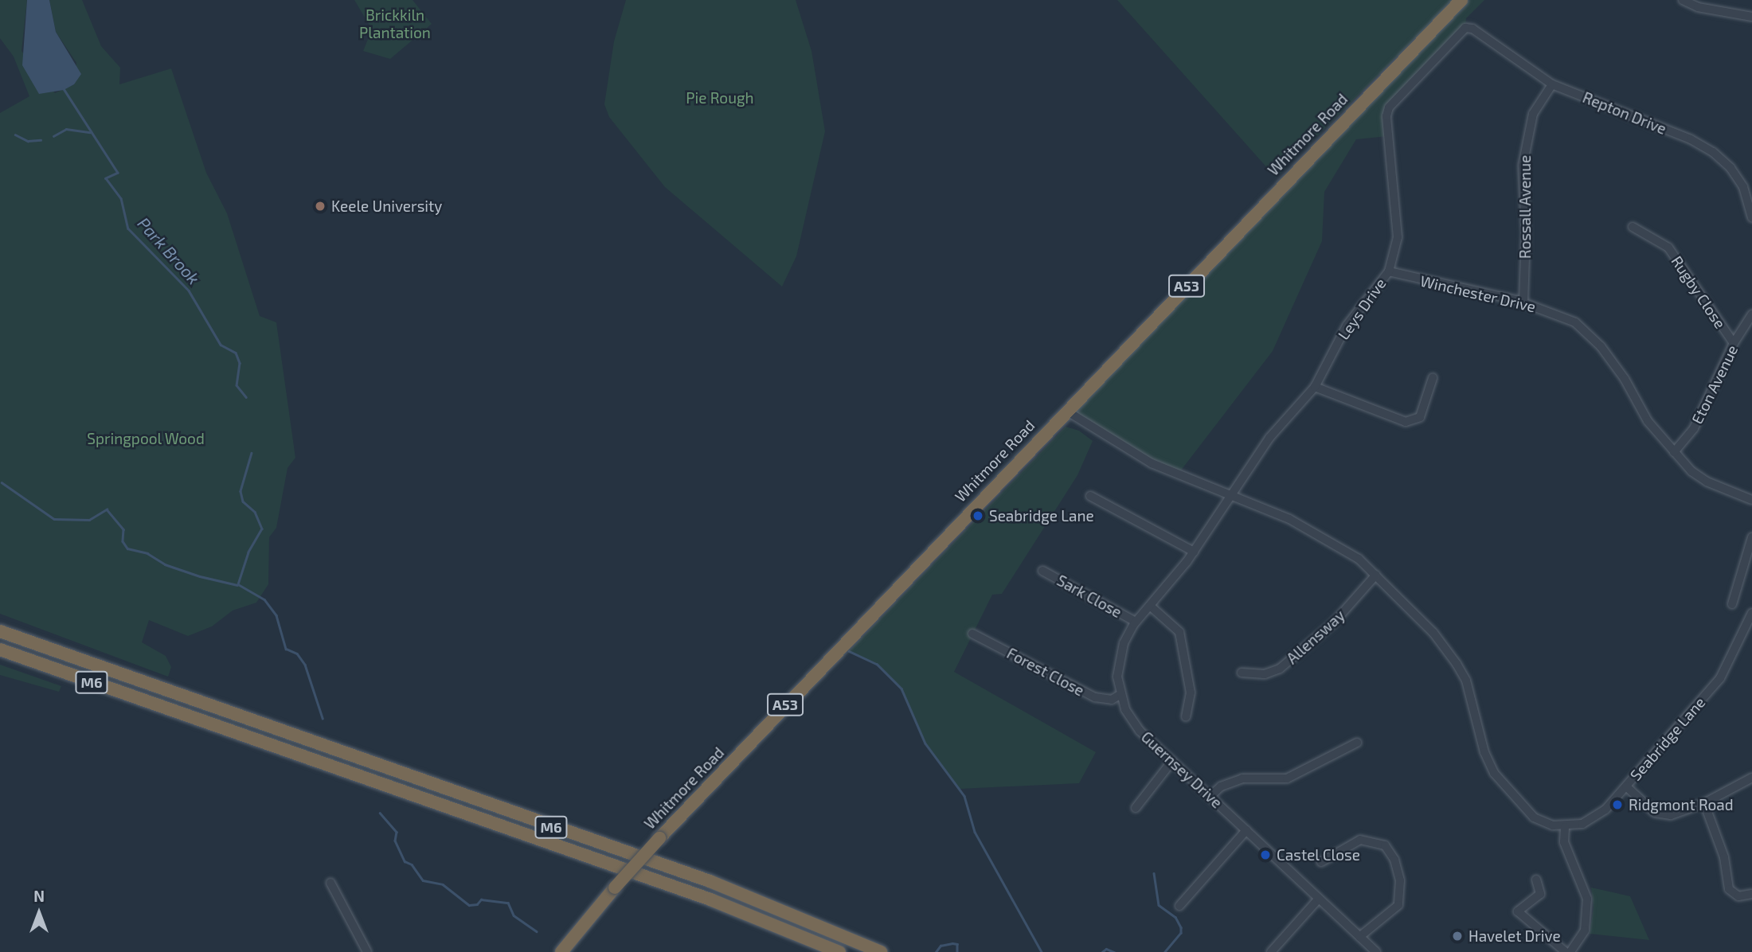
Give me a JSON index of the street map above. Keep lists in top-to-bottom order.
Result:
{
  "streets": {
    "highway": ["Whitmore Road", "A53", "M6"],
    "street": [
      "Repton Drive",
      "Rossall Avenue",
      "Rugby Close",
      "Winchester Drive",
      "Leys Drive",
      "Eton Avenue",
      "Sark Close",
      "Allensway",
      "Forest Close",
      "Seabridge Lane",
      "Guernsey Drive"
    ]
  },
  "crossings": [
    ["Repton Drive", "Rossall Avenue"],
    ["Repton Drive", "Leys Drive"],
    ["Rossall Avenue", "Winchester Drive"],
    ["Rugby Close", "Eton Avenue"],
    ["Winchester Drive", "Leys Drive"],
    ["Winchester Drive", "Eton Avenue"],
    ["Leys Drive", "Guernsey Drive"],
    ["Sark Close", "Guernsey Drive"],
    ["Forest Close", "Guernsey Drive"]
  ],
  "water": ["Park Brook"],
  "parks": ["Brickkiln Plantation", "Pie Rough", "Springpool Wood"],
  "places": [
    "Keele University",
    "Seabridge Lane",
    "Ridgmont Road",
    "Castel Close",
    "Havelet Drive"
  ],
  "north": "top"
}
